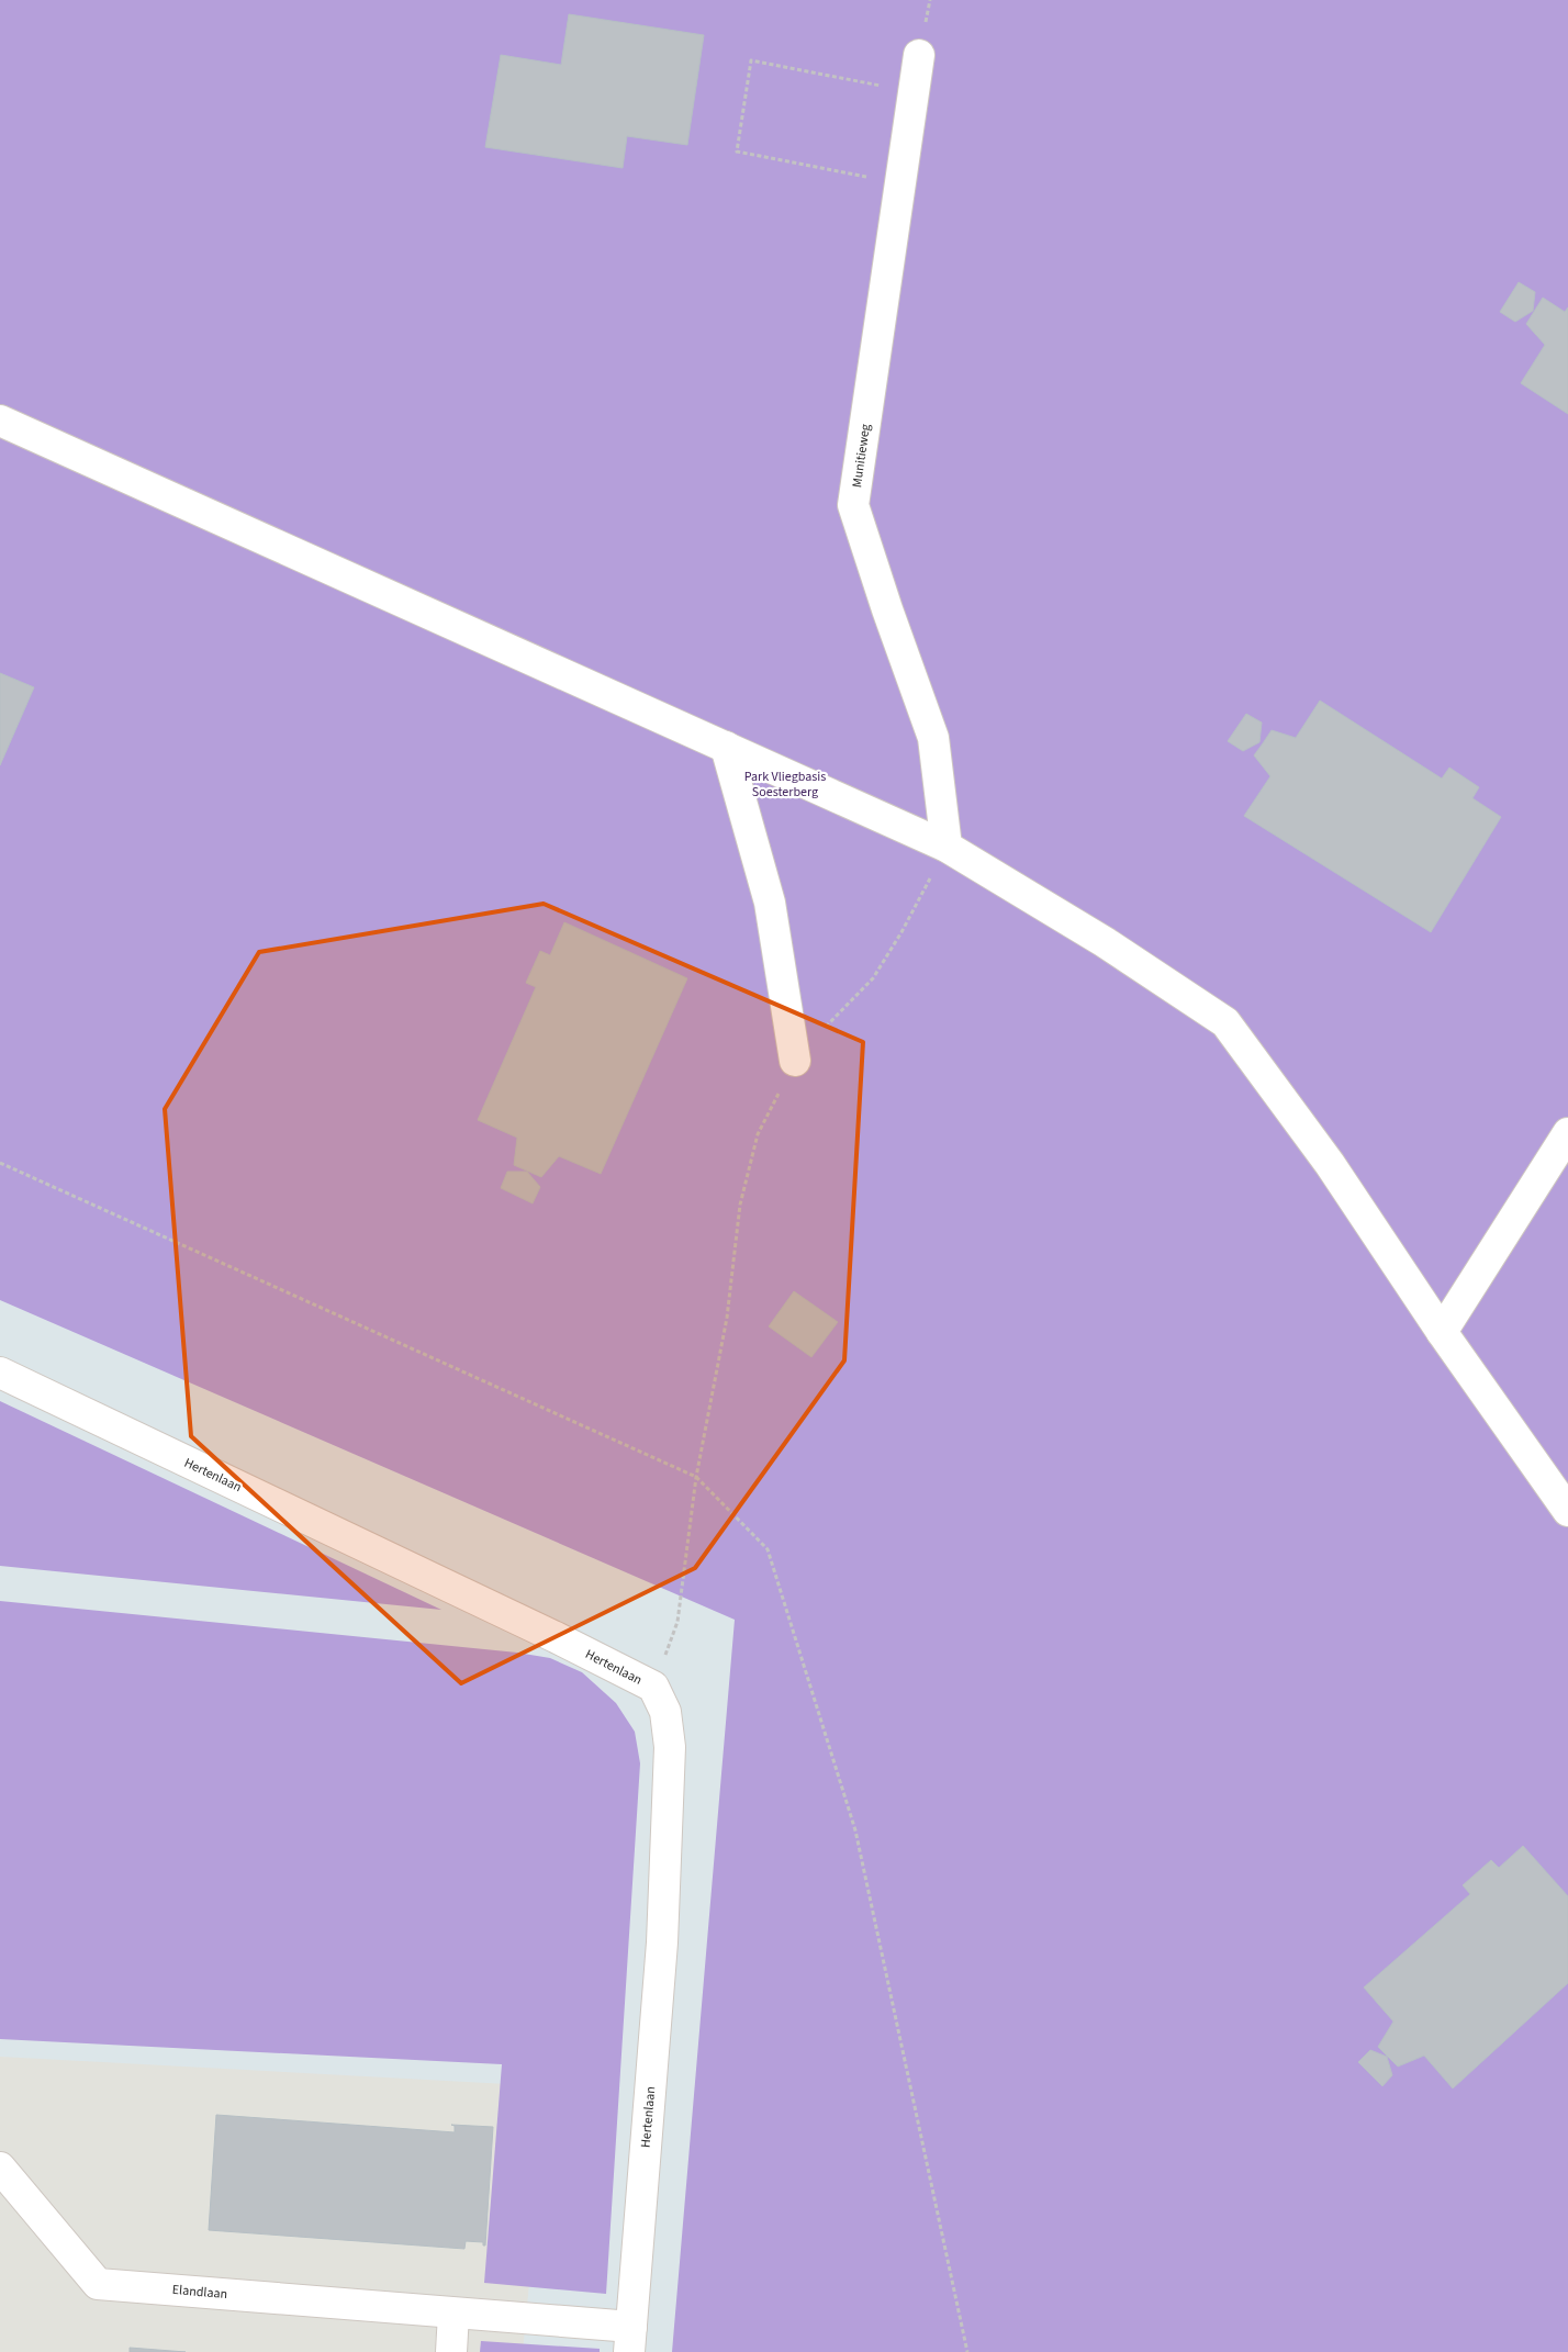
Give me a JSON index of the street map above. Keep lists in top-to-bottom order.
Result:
{
  "streets": {
    "street": ["Munitieweg", "Hertenlaan", "Elandlaan"]
  },
  "crossings": [
    ["Hertenlaan", "Elandlaan"]
  ],
  "parks": ["Park Vliegbasis Soesterberg"]
}
